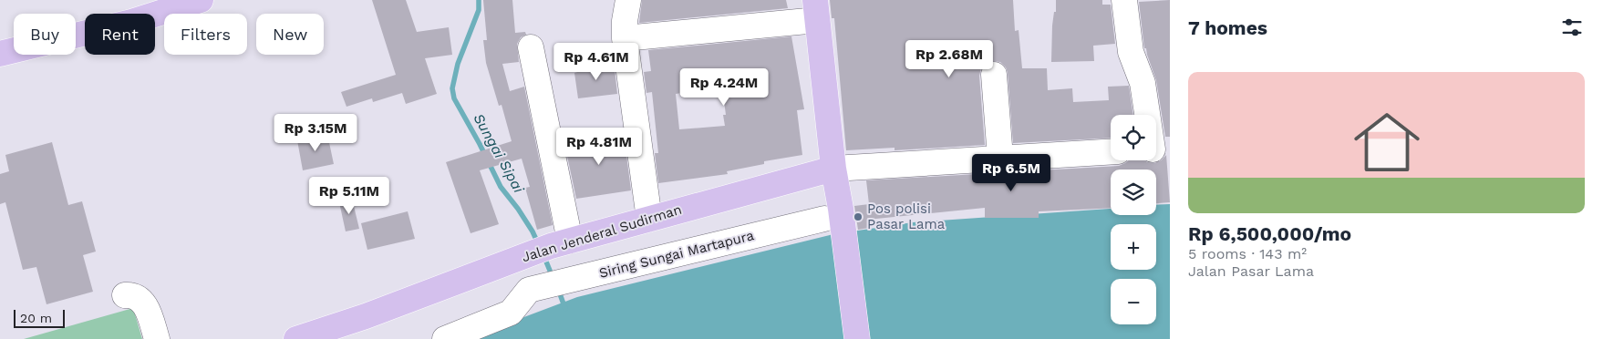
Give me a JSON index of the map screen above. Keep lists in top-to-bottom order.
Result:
{
  "streets": {
    "main road": ["Jalan Jenderal Sudirman"],
    "street": ["Siring Sungai Martapura"]
  },
  "water": ["Sungai Sipai"],
  "places": ["Pos polisi Pasar Lama"],
  "scale_bar": "20 m",
  "page": {
    "heading": "7 homes",
    "chip": [
      "Buy",
      "Rent",
      "Filters",
      "New"
    ],
    "price": [
      "Rp 2.68M",
      "Rp 4.61M",
      "Rp 4.24M",
      "Rp 3.15M",
      "Rp 4.81M",
      "Rp 6.5M",
      "Rp 5.11M"
    ],
    "list": [
      {
        "name": "Rp 6,500,000/mo",
        "note": "5 rooms · 143 m² · Jalan Pasar Lama"
      }
    ],
    "map_buttons": ["+", "−"],
    "scale": "20 m"
  }
}
